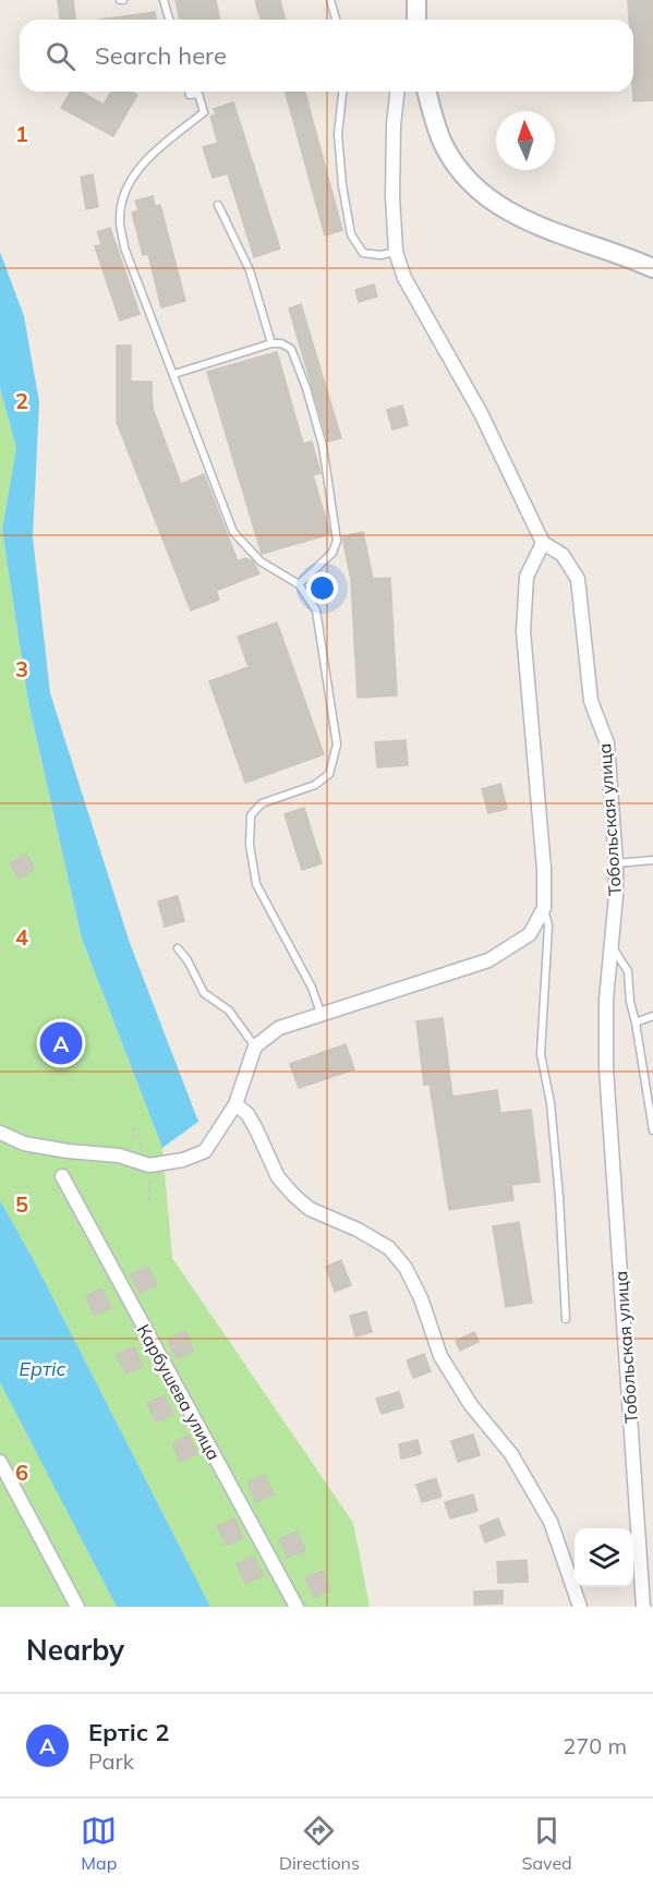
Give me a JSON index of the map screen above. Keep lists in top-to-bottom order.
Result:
{
  "streets": {
    "street": ["Тобольская улица", "Карбушева улица"]
  },
  "water": ["Ертіс"],
  "north": "top",
  "page": {
    "search": "Search here",
    "pins": "A",
    "heading": "Nearby",
    "list": [
      {
        "mark": "A",
        "name": "Ертіс 2",
        "note": "Park",
        "value": "270 m"
      }
    ],
    "nav": ["Map", "Directions", "Saved"]
  },
  "grid": {
    "rows": [
      "1",
      "2",
      "3",
      "4",
      "5",
      "6"
    ]
  }
}
